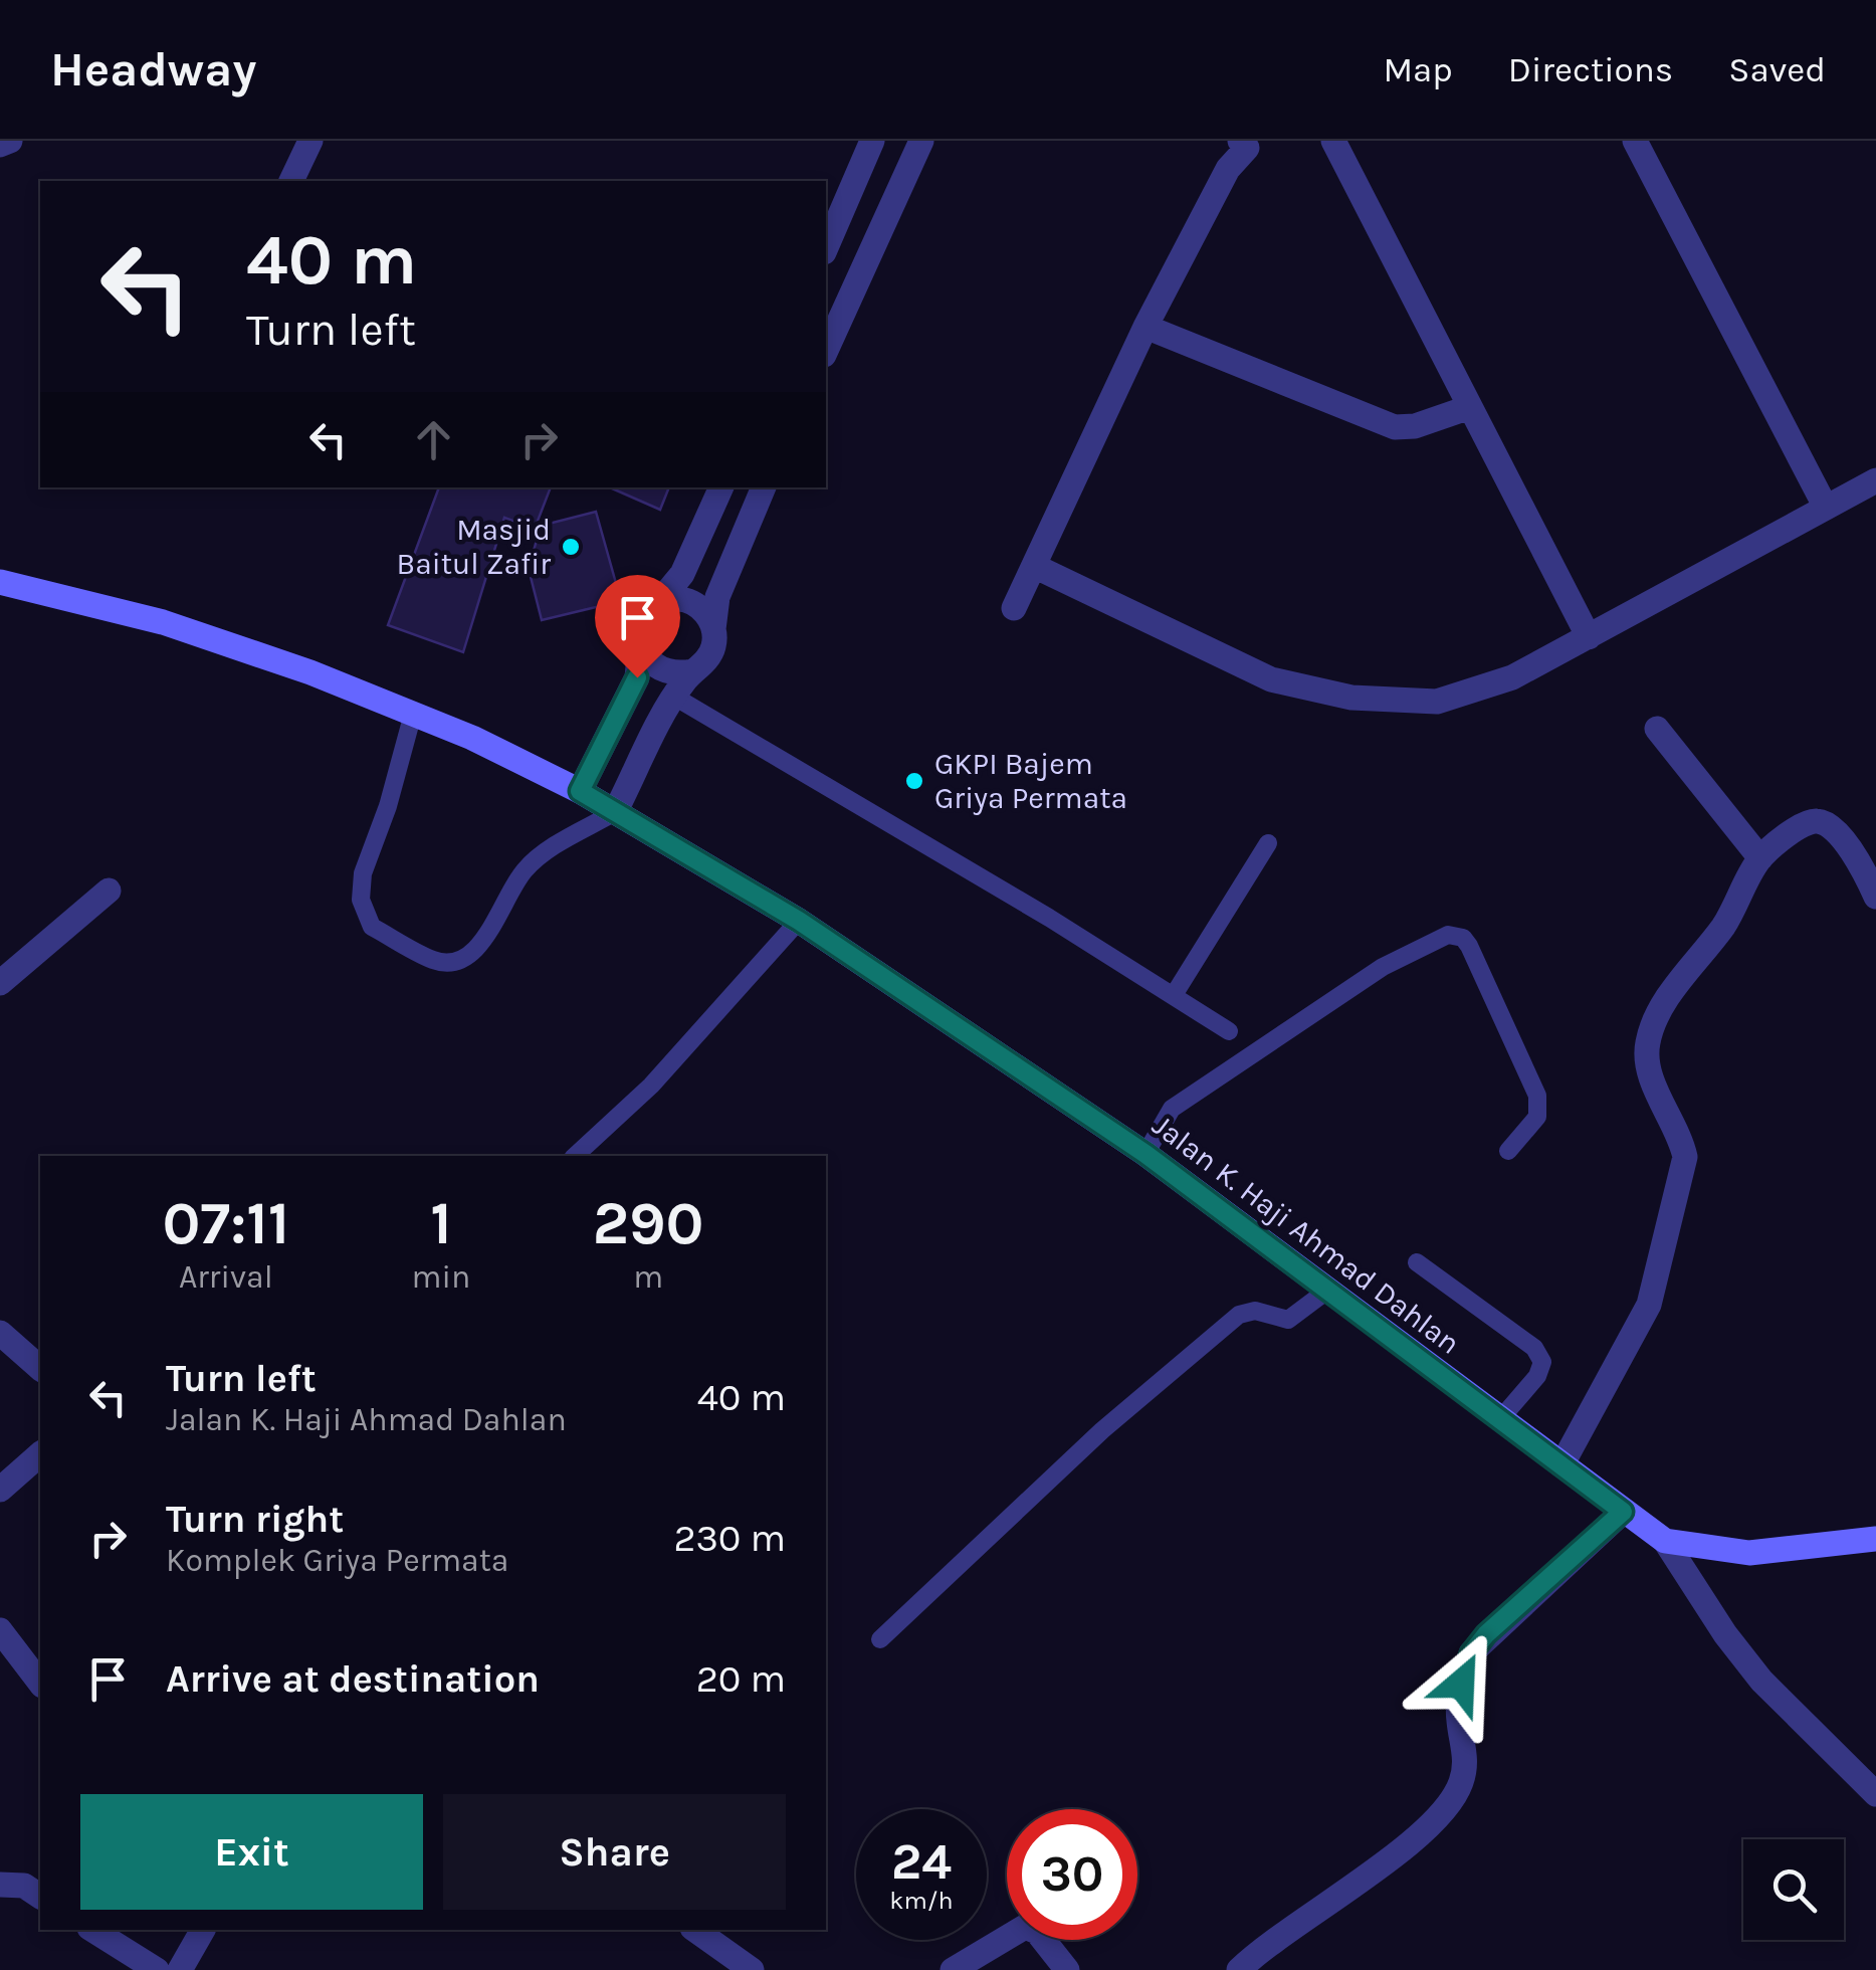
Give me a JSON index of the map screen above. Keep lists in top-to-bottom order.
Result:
{
  "streets": {
    "main road": ["Jalan K. Haji Ahmad Dahlan"]
  },
  "places": ["Masjid Baitul Zafir", "GKPI Bajem Griya Permata"],
  "page": {
    "header": "Headway",
    "nav": ["Map", "Directions", "Saved"],
    "turn": ["40 m", "Turn left"],
    "eta": [
      "07:11",
      "Arrival",
      "1",
      "min",
      "290",
      "m"
    ],
    "list": [
      {
        "name": "Turn left",
        "note": "Jalan K. Haji Ahmad Dahlan",
        "value": "40 m"
      },
      {
        "name": "Turn right",
        "note": "Komplek Griya Permata",
        "value": "230 m"
      },
      {
        "name": "Arrive at destination",
        "value": "20 m"
      }
    ],
    "buttons": ["Exit", "Share"],
    "speed": "24 km/h",
    "limit": "30"
  }
}
